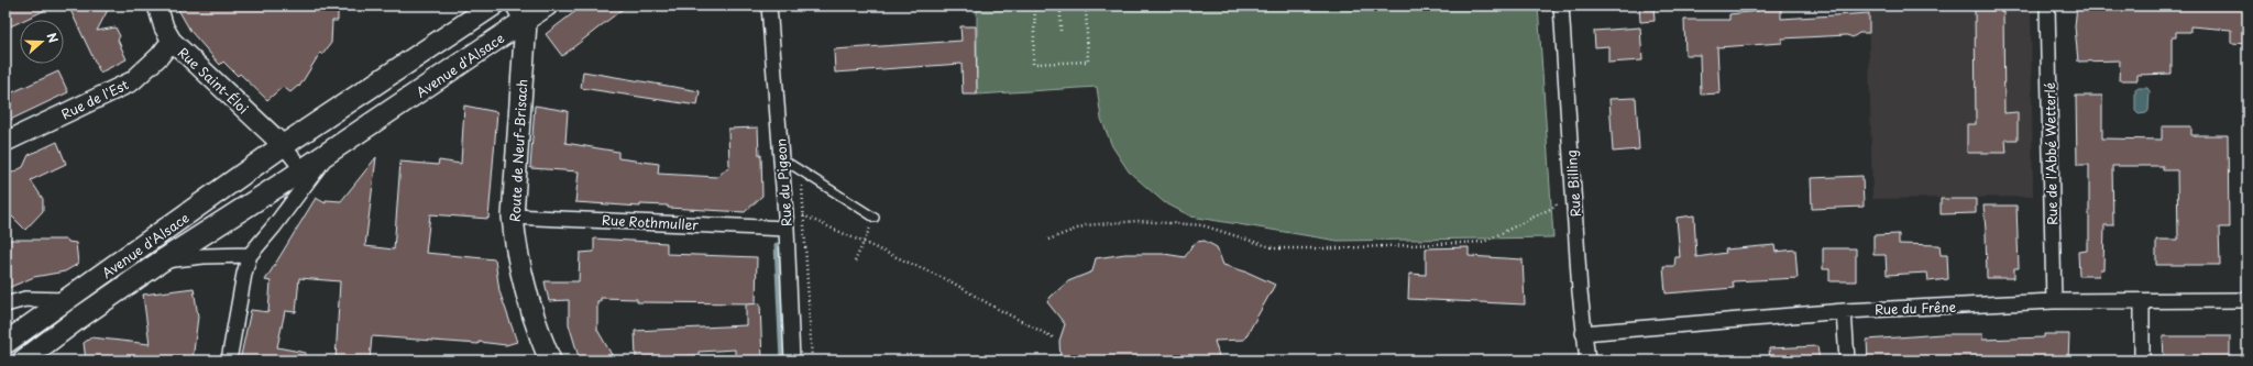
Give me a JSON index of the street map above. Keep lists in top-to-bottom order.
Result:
{
  "streets": {
    "main road": ["Avenue d'Alsace", "Route de Neuf-Brisach"],
    "street": [
      "Rue Saint-Éloi",
      "Rue de l'Est",
      "Rue de l'Abbé Wetterlé",
      "Rue du Pigeon",
      "Rue Billing",
      "Rue Rothmuller",
      "Rue du Frêne"
    ]
  },
  "crossings": [
    ["Avenue d'Alsace", "Rue Saint-Éloi"],
    ["Avenue d'Alsace", "Route de Neuf-Brisach"],
    ["Rue Saint-Éloi", "Rue de l'Est"],
    ["Route de Neuf-Brisach", "Rue Rothmuller"],
    ["Rue de l'Abbé Wetterlé", "Rue du Frêne"],
    ["Rue du Pigeon", "Rue Rothmuller"],
    ["Rue Billing", "Rue du Frêne"]
  ],
  "north": "right"
}
